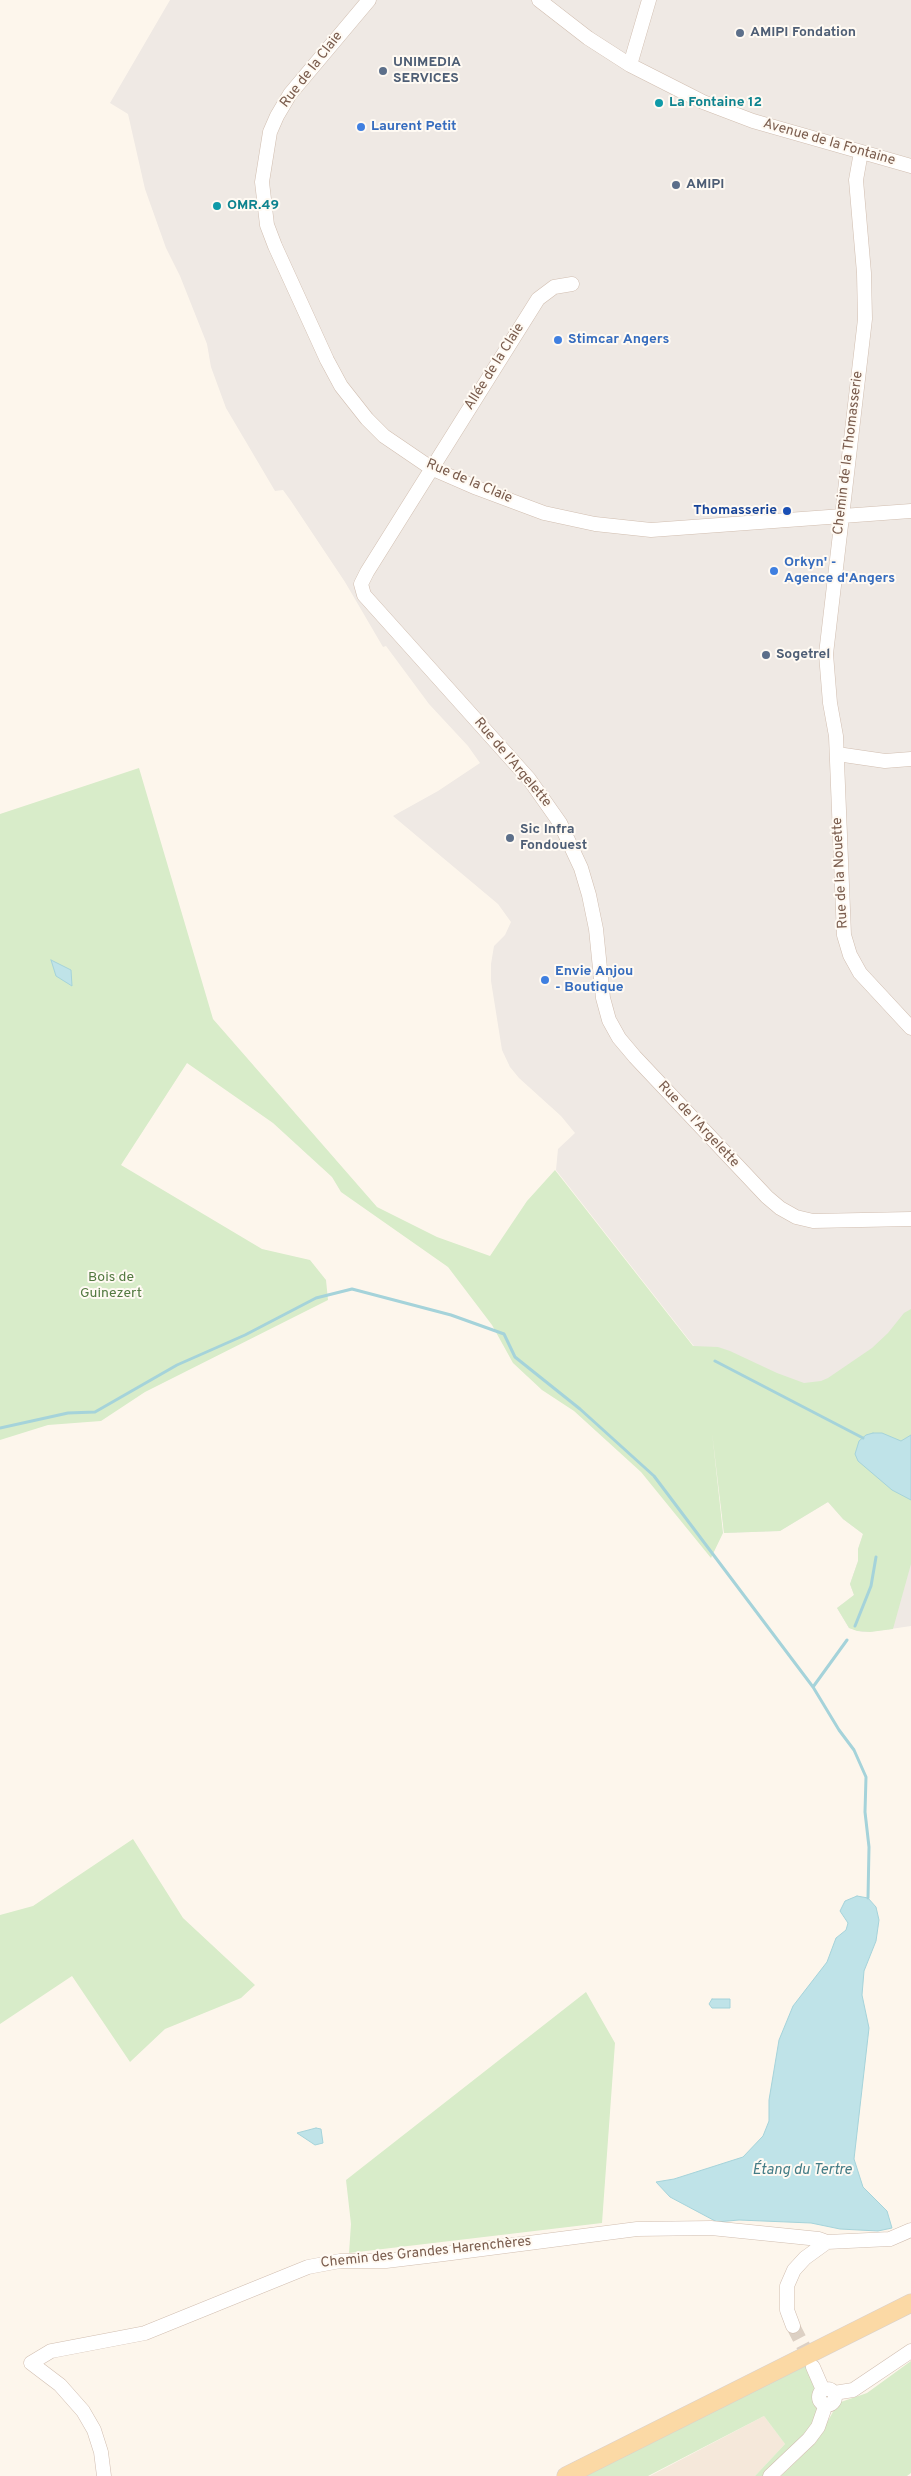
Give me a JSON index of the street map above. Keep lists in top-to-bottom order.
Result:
{
  "streets": {
    "street": [
      "Rue de la Claie",
      "Avenue de la Fontaine",
      "Allée de la Claie",
      "Chemin de la Thomasserie",
      "Rue de l'Argelette",
      "Rue de la Nouette",
      "Chemin des Grandes Harenchères"
    ]
  },
  "crossings": [
    ["Rue de la Claie", "Allée de la Claie"],
    ["Rue de la Claie", "Chemin de la Thomasserie"],
    ["Rue de la Claie", "Rue de l'Argelette"],
    ["Avenue de la Fontaine", "Chemin de la Thomasserie"],
    ["Allée de la Claie", "Rue de l'Argelette"],
    ["Chemin de la Thomasserie", "Rue de la Nouette"]
  ],
  "water": ["Étang du Tertre"],
  "parks": ["Bois de Guinezert"],
  "places": [
    "AMIPI Fondation",
    "UNIMEDIA SERVICES",
    "La Fontaine 12",
    "Laurent Petit",
    "AMIPI",
    "OMR.49",
    "Stimcar Angers",
    "Thomasserie",
    "Orkyn' - Agence d'Angers",
    "Sogetrel",
    "Sic Infra Fondouest",
    "Envie Anjou - Boutique"
  ]
}
